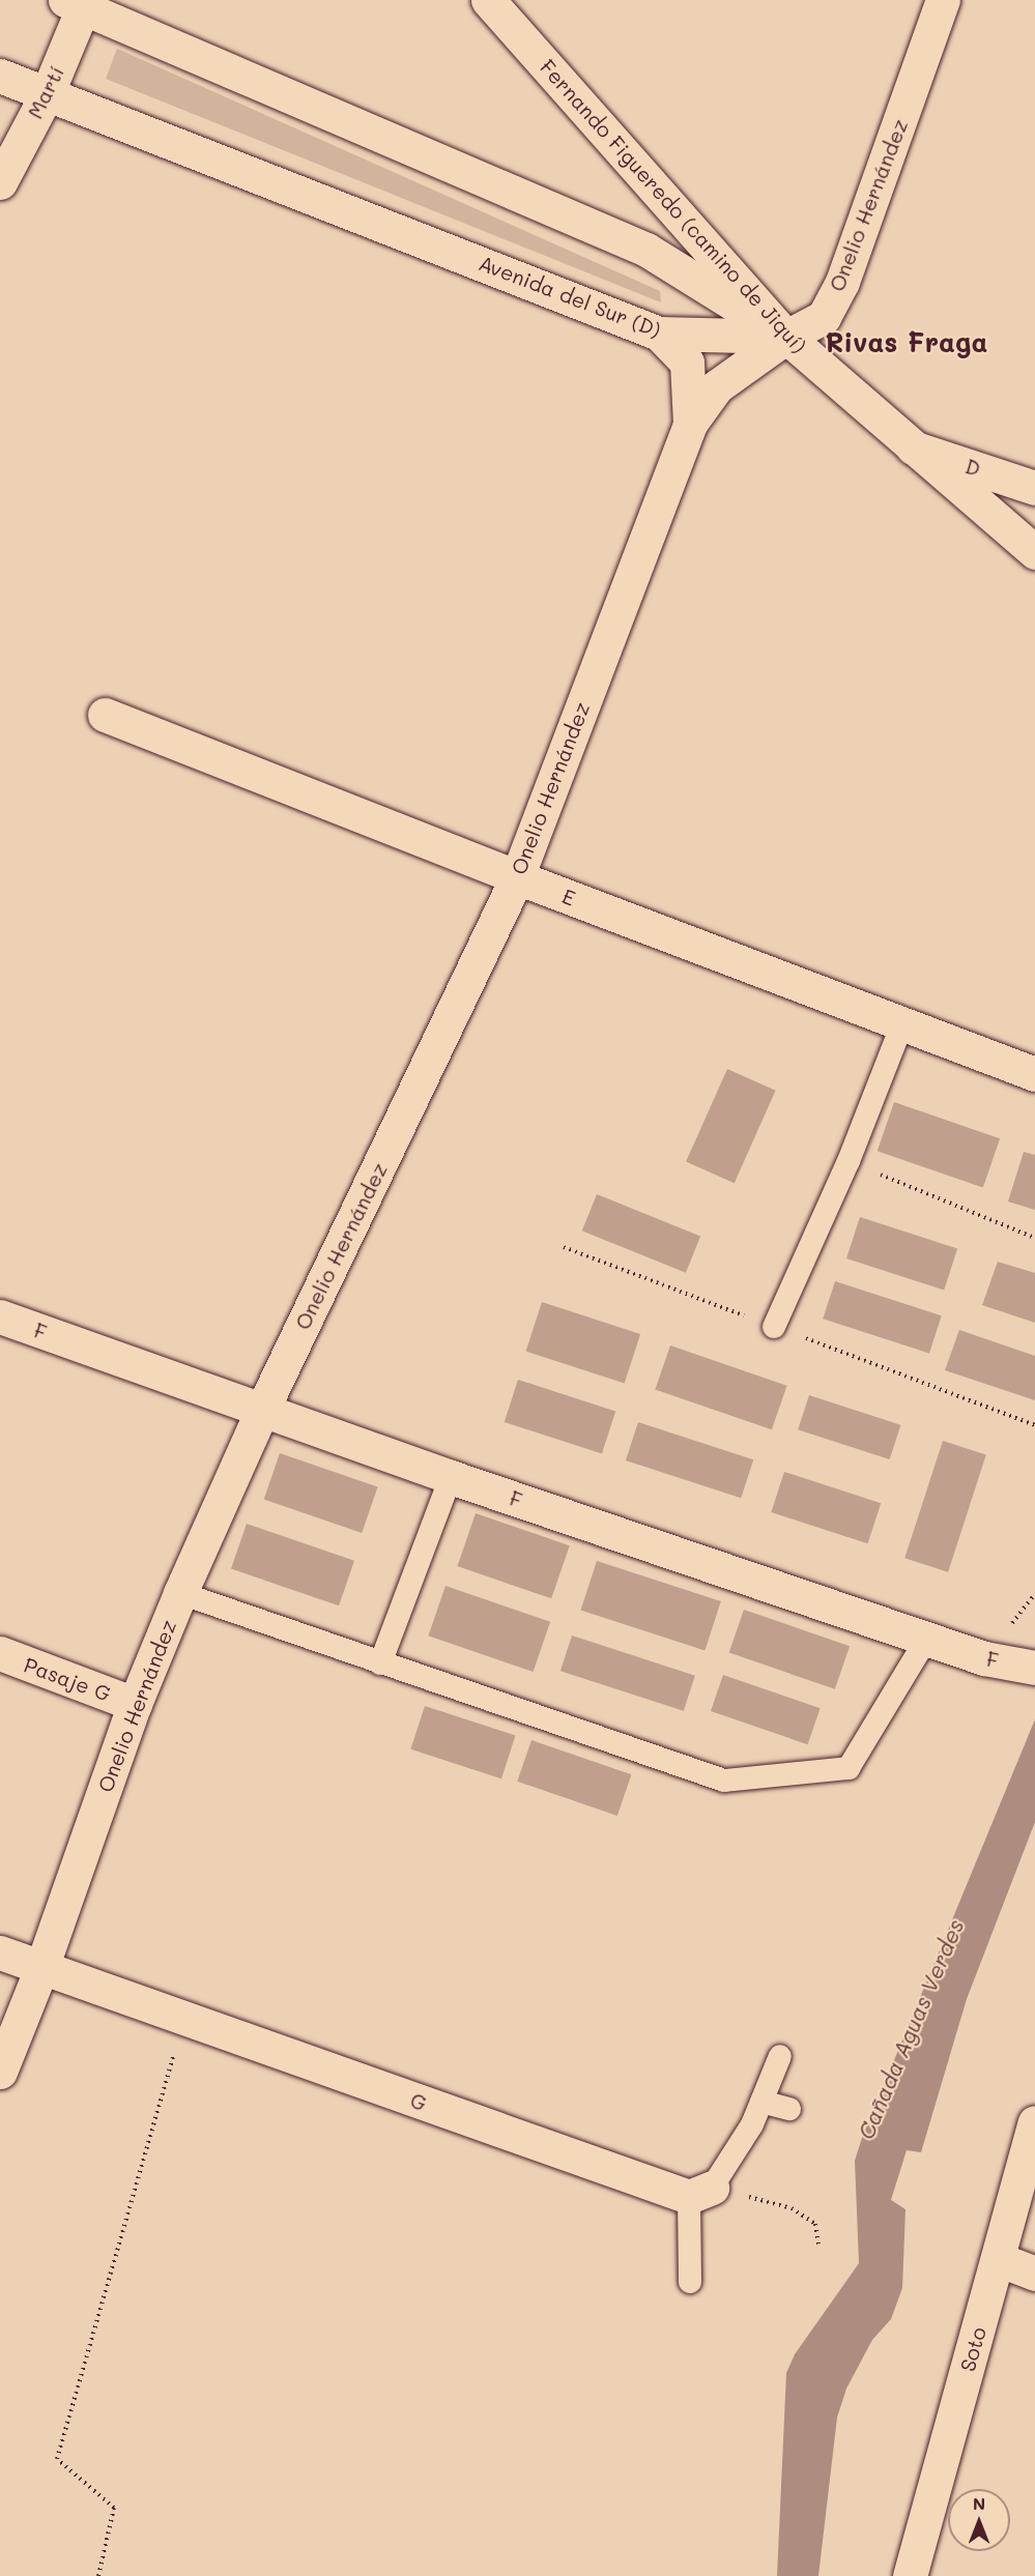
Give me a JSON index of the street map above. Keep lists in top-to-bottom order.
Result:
{
  "streets": {
    "street": [
      "Martí",
      "Onelio Hernández",
      "Fernando Figueredo (camino de Jiquí)",
      "Avenida del Sur (D)",
      "D",
      "E",
      "F",
      "Pasaje G",
      "G",
      "Soto"
    ]
  },
  "crossings": [
    ["Martí", "Avenida del Sur (D)"],
    ["Onelio Hernández", "Fernando Figueredo (camino de Jiquí)"],
    ["Onelio Hernández", "Avenida del Sur (D)"],
    ["Onelio Hernández", "E"],
    ["Onelio Hernández", "F"],
    ["Onelio Hernández", "Pasaje G"],
    ["Onelio Hernández", "G"],
    ["Fernando Figueredo (camino de Jiquí)", "Avenida del Sur (D)"],
    ["Fernando Figueredo (camino de Jiquí)", "D"]
  ],
  "districts": ["Rivas Fraga"],
  "water": ["Cañada Aguas Verdes"],
  "north": "top"
}
